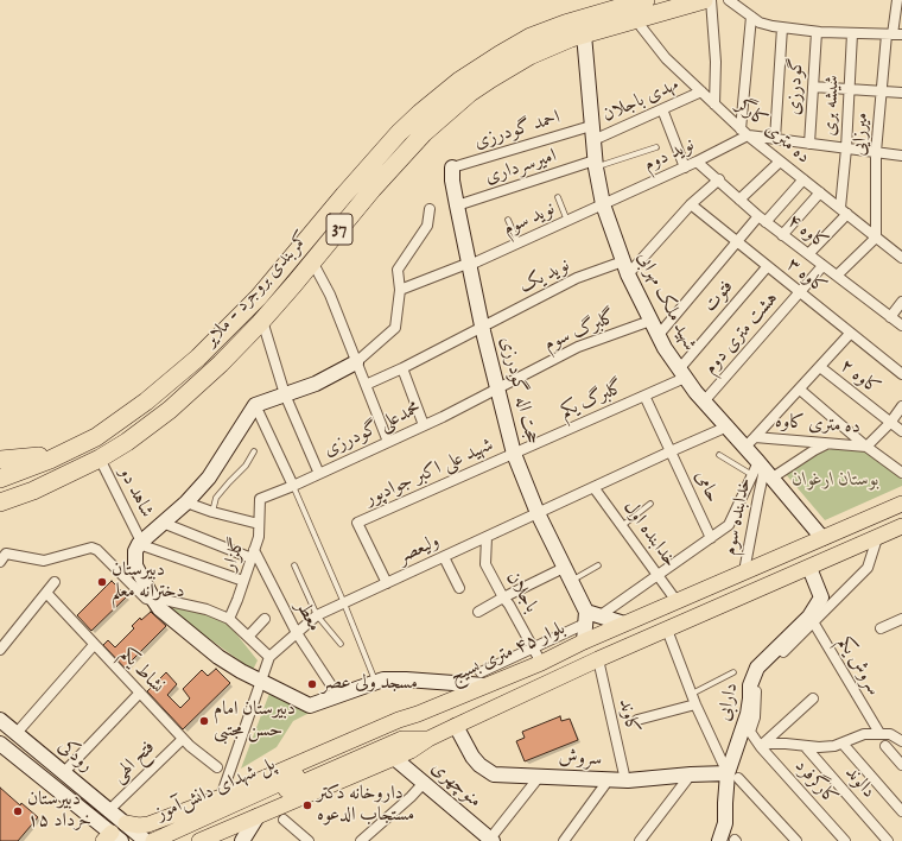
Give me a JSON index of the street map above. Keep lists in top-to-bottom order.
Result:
{
  "streets": {
    "highway": ["37", "کمربندی بروجرد - ملایر"],
    "main road": ["بلوار ۴۵ متری بسیج", "پل شهدای دانش‌آموز"],
    "street": [
      "گودرزی",
      "مهدی باجلان",
      "شیشه بری",
      "احمد گودرزی",
      "ده متری کارگر",
      "میرزایی",
      "نوید دوم",
      "امیرسرداری",
      "نوید سوم",
      "کاوه ۴",
      "نوید یک",
      "کاوه ۳",
      "فتوت",
      "شهید ملک مهرابی",
      "گلبرگ سوم",
      "هشت متری دوم",
      "کاوه ۲",
      "حجت اله گودرزی",
      "گلبرگ یکم",
      "ده متری کاوه",
      "محمدعلی گودرزی",
      "شهید علی اکبر جوادپور",
      "حامی",
      "شاهد دو",
      "خدابنده سوم",
      "خدابنده اول",
      "ولیعصر",
      "گلزار",
      "باجلان",
      "معطر",
      "سروش یکم",
      "نشاط یکم",
      "دارابی",
      "کاوند",
      "رودکی",
      "سروش",
      "فتح الهی",
      "کارگرفرد",
      "دالوند",
      "منوچهری"
    ]
  },
  "crossings": [
    ["مهدی باجلان", "احمد گودرزی"],
    ["مهدی باجلان", "ده متری کارگر"],
    ["مهدی باجلان", "شهید ملک مهرابی"],
    ["شیشه بری", "ده متری کارگر"],
    ["احمد گودرزی", "شهید ملک مهرابی"],
    ["احمد گودرزی", "حجت اله گودرزی"],
    ["ده متری کارگر", "میرزایی"],
    ["ده متری کارگر", "نوید دوم"],
    ["ده متری کارگر", "کمربندی بروجرد - ملایر"],
    ["نوید دوم", "نوید سوم"],
    ["نوید دوم", "کاوه ۴"],
    ["نوید دوم", "شهید ملک مهرابی"],
    ["امیرسرداری", "شهید ملک مهرابی"],
    ["امیرسرداری", "حجت اله گودرزی"],
    ["نوید سوم", "شهید ملک مهرابی"],
    ["نوید سوم", "حجت اله گودرزی"],
    ["کاوه ۴", "هشت متری دوم"],
    ["نوید یک", "شهید ملک مهرابی"],
    ["نوید یک", "حجت اله گودرزی"],
    ["کاوه ۳", "فتوت"],
    ["کاوه ۳", "هشت متری دوم"],
    ["کمربندی بروجرد - ملایر", "شهید ملک مهرابی"],
    ["کمربندی بروجرد - ملایر", "شاهد دو"],
    ["فتوت", "شهید ملک مهرابی"],
    ["فتوت", "گلبرگ یکم"],
    ["شهید ملک مهرابی", "گلبرگ سوم"],
    ["شهید ملک مهرابی", "هشت متری دوم"],
    ["شهید ملک مهرابی", "گلبرگ یکم"],
    ["شهید ملک مهرابی", "ده متری کاوه"],
    ["شهید ملک مهرابی", "خدابنده سوم"],
    ["شهید ملک مهرابی", "ولیعصر"],
    ["شهید ملک مهرابی", "بلوار ۴۵ متری بسیج"],
    ["گلبرگ سوم", "حجت اله گودرزی"],
    ["گلبرگ سوم", "محمدعلی گودرزی"],
    ["کاوه ۲", "ده متری کاوه"],
    ["حجت اله گودرزی", "گلبرگ یکم"],
    ["حجت اله گودرزی", "محمدعلی گودرزی"],
    ["حجت اله گودرزی", "شهید علی اکبر جوادپور"],
    ["حجت اله گودرزی", "ولیعصر"],
    ["گلبرگ یکم", "شهید علی اکبر جوادپور"],
    ["گلبرگ یکم", "حامی"],
    ["محمدعلی گودرزی", "گلزار"],
    ["شهید علی اکبر جوادپور", "ولیعصر"],
    ["حامی", "ولیعصر"],
    ["خدابنده سوم", "بلوار ۴۵ متری بسیج"],
    ["خدابنده اول", "ولیعصر"],
    ["خدابنده اول", "بلوار ۴۵ متری بسیج"],
    ["ولیعصر", "باجلان"],
    ["ولیعصر", "معطر"],
    ["ولیعصر", "بلوار ۴۵ متری بسیج"],
    ["گلزار", "معطر"],
    ["باجلان", "بلوار ۴۵ متری بسیج"],
    ["بلوار ۴۵ متری بسیج", "رودکی"],
    ["سروش یکم", "دارابی"],
    ["سروش یکم", "کارگرفرد"],
    ["نشاط یکم", "فتح الهی"],
    ["دارابی", "سروش"],
    ["دارابی", "کارگرفرد"],
    ["کاوند", "سروش"],
    ["رودکی", "فتح الهی"]
  ],
  "parks": ["بوستان ارغوان"],
  "places": [
    "دبیرستان دخترانه معلم",
    "مسجد ولی عصر",
    "دبیرستان امام حسن مجتبی",
    "داروخانه دکتر مستجاب الدعوه",
    "دبیرستان ۱۵ خرداد"
  ]
}
